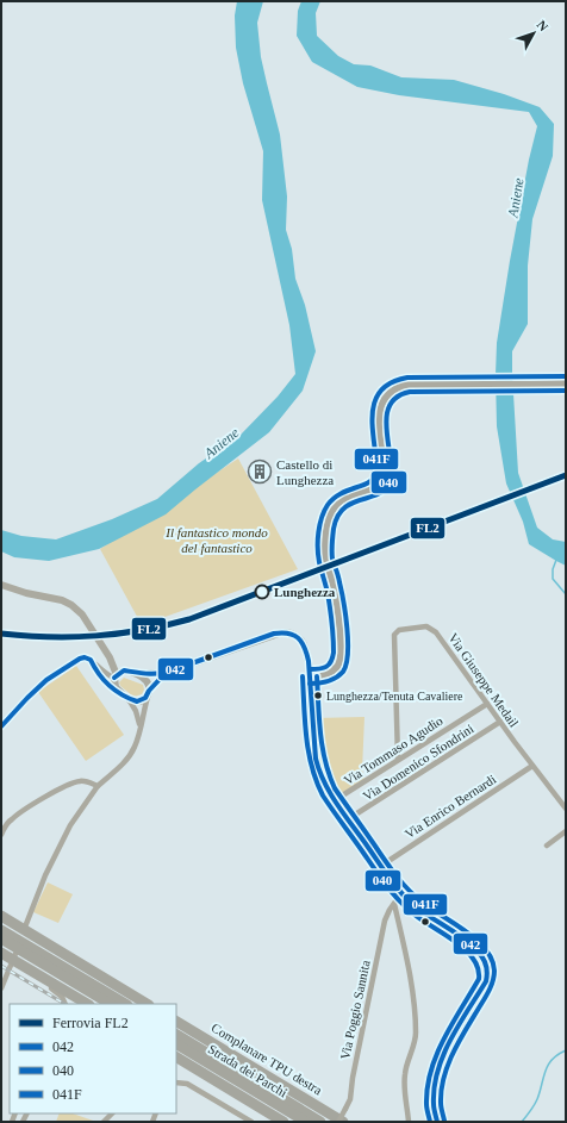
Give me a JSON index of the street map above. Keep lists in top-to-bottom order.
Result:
{
  "streets": {
    "highway": ["Complanare TPU destra", "Strada dei Parchi"],
    "street": [
      "Via Giuseppe Medail",
      "Via Tommaso Agudio",
      "Via Domenico Sfondrini",
      "Via Enrico Bernardi",
      "Via Poggio Sannita"
    ]
  },
  "crossings": [
    ["Via Giuseppe Medail", "Via Tommaso Agudio"],
    ["Via Giuseppe Medail", "Via Domenico Sfondrini"],
    ["Via Giuseppe Medail", "Via Enrico Bernardi"]
  ],
  "water": ["Aniene"],
  "parks": ["Il fantastico mondo del fantastico"],
  "places": {
    "building": ["Castello di Lunghezza"],
    "other": ["Lunghezza", "Lunghezza/Tenuta Cavaliere"]
  },
  "lines": [
    "transit line 041F",
    "transit line 040",
    "rail line FL2",
    "transit line 042"
  ],
  "legend": [
    "Ferrovia FL2",
    "042",
    "040",
    "041F"
  ],
  "north": "top right"
}
